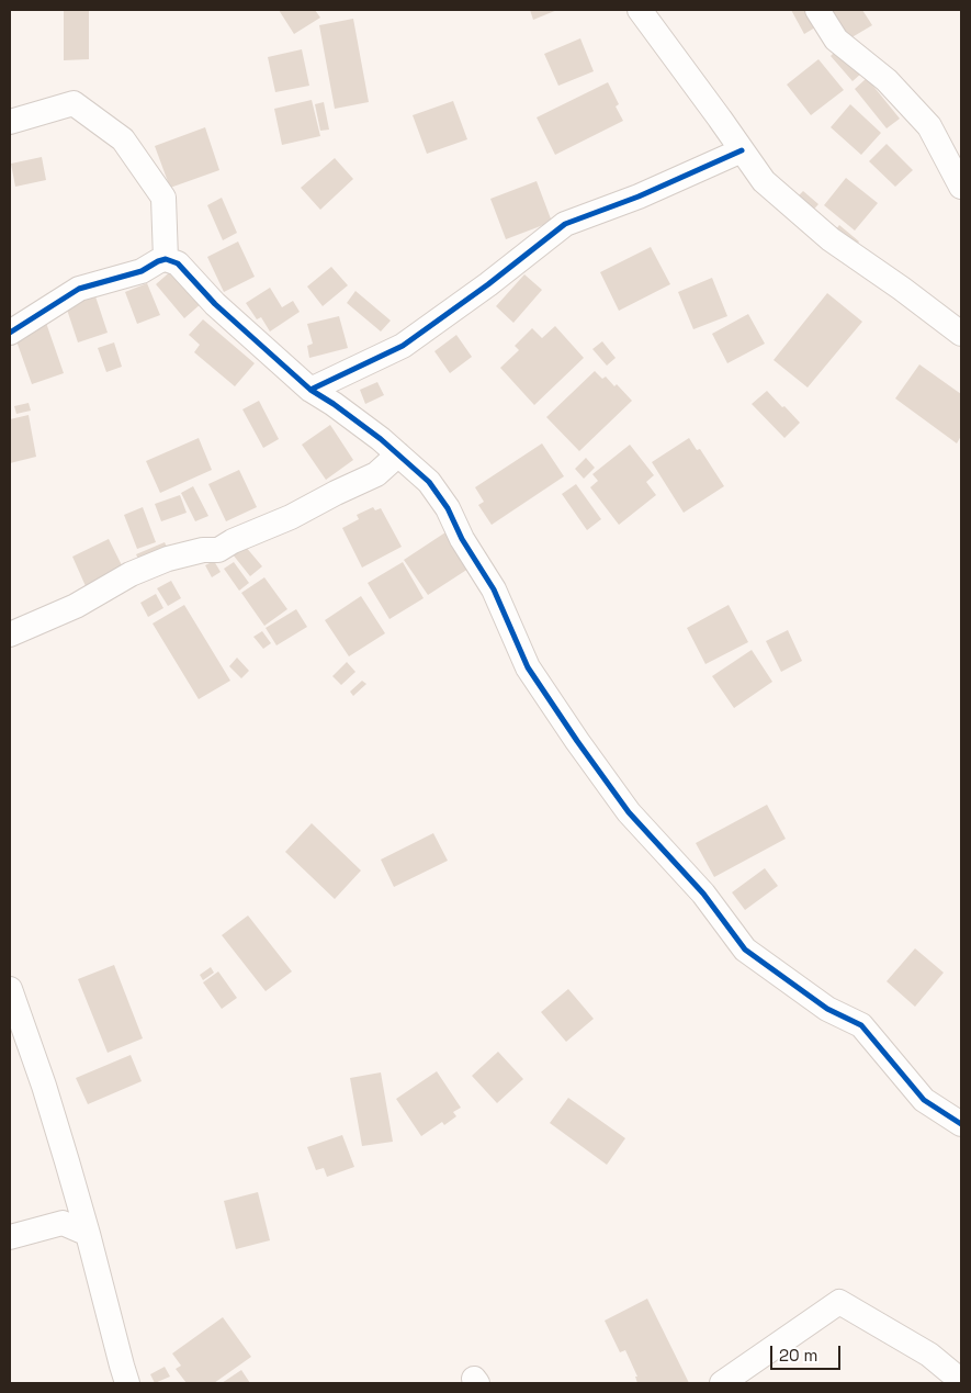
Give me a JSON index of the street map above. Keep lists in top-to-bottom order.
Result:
{
  "scale_bar": "20 m"
}
